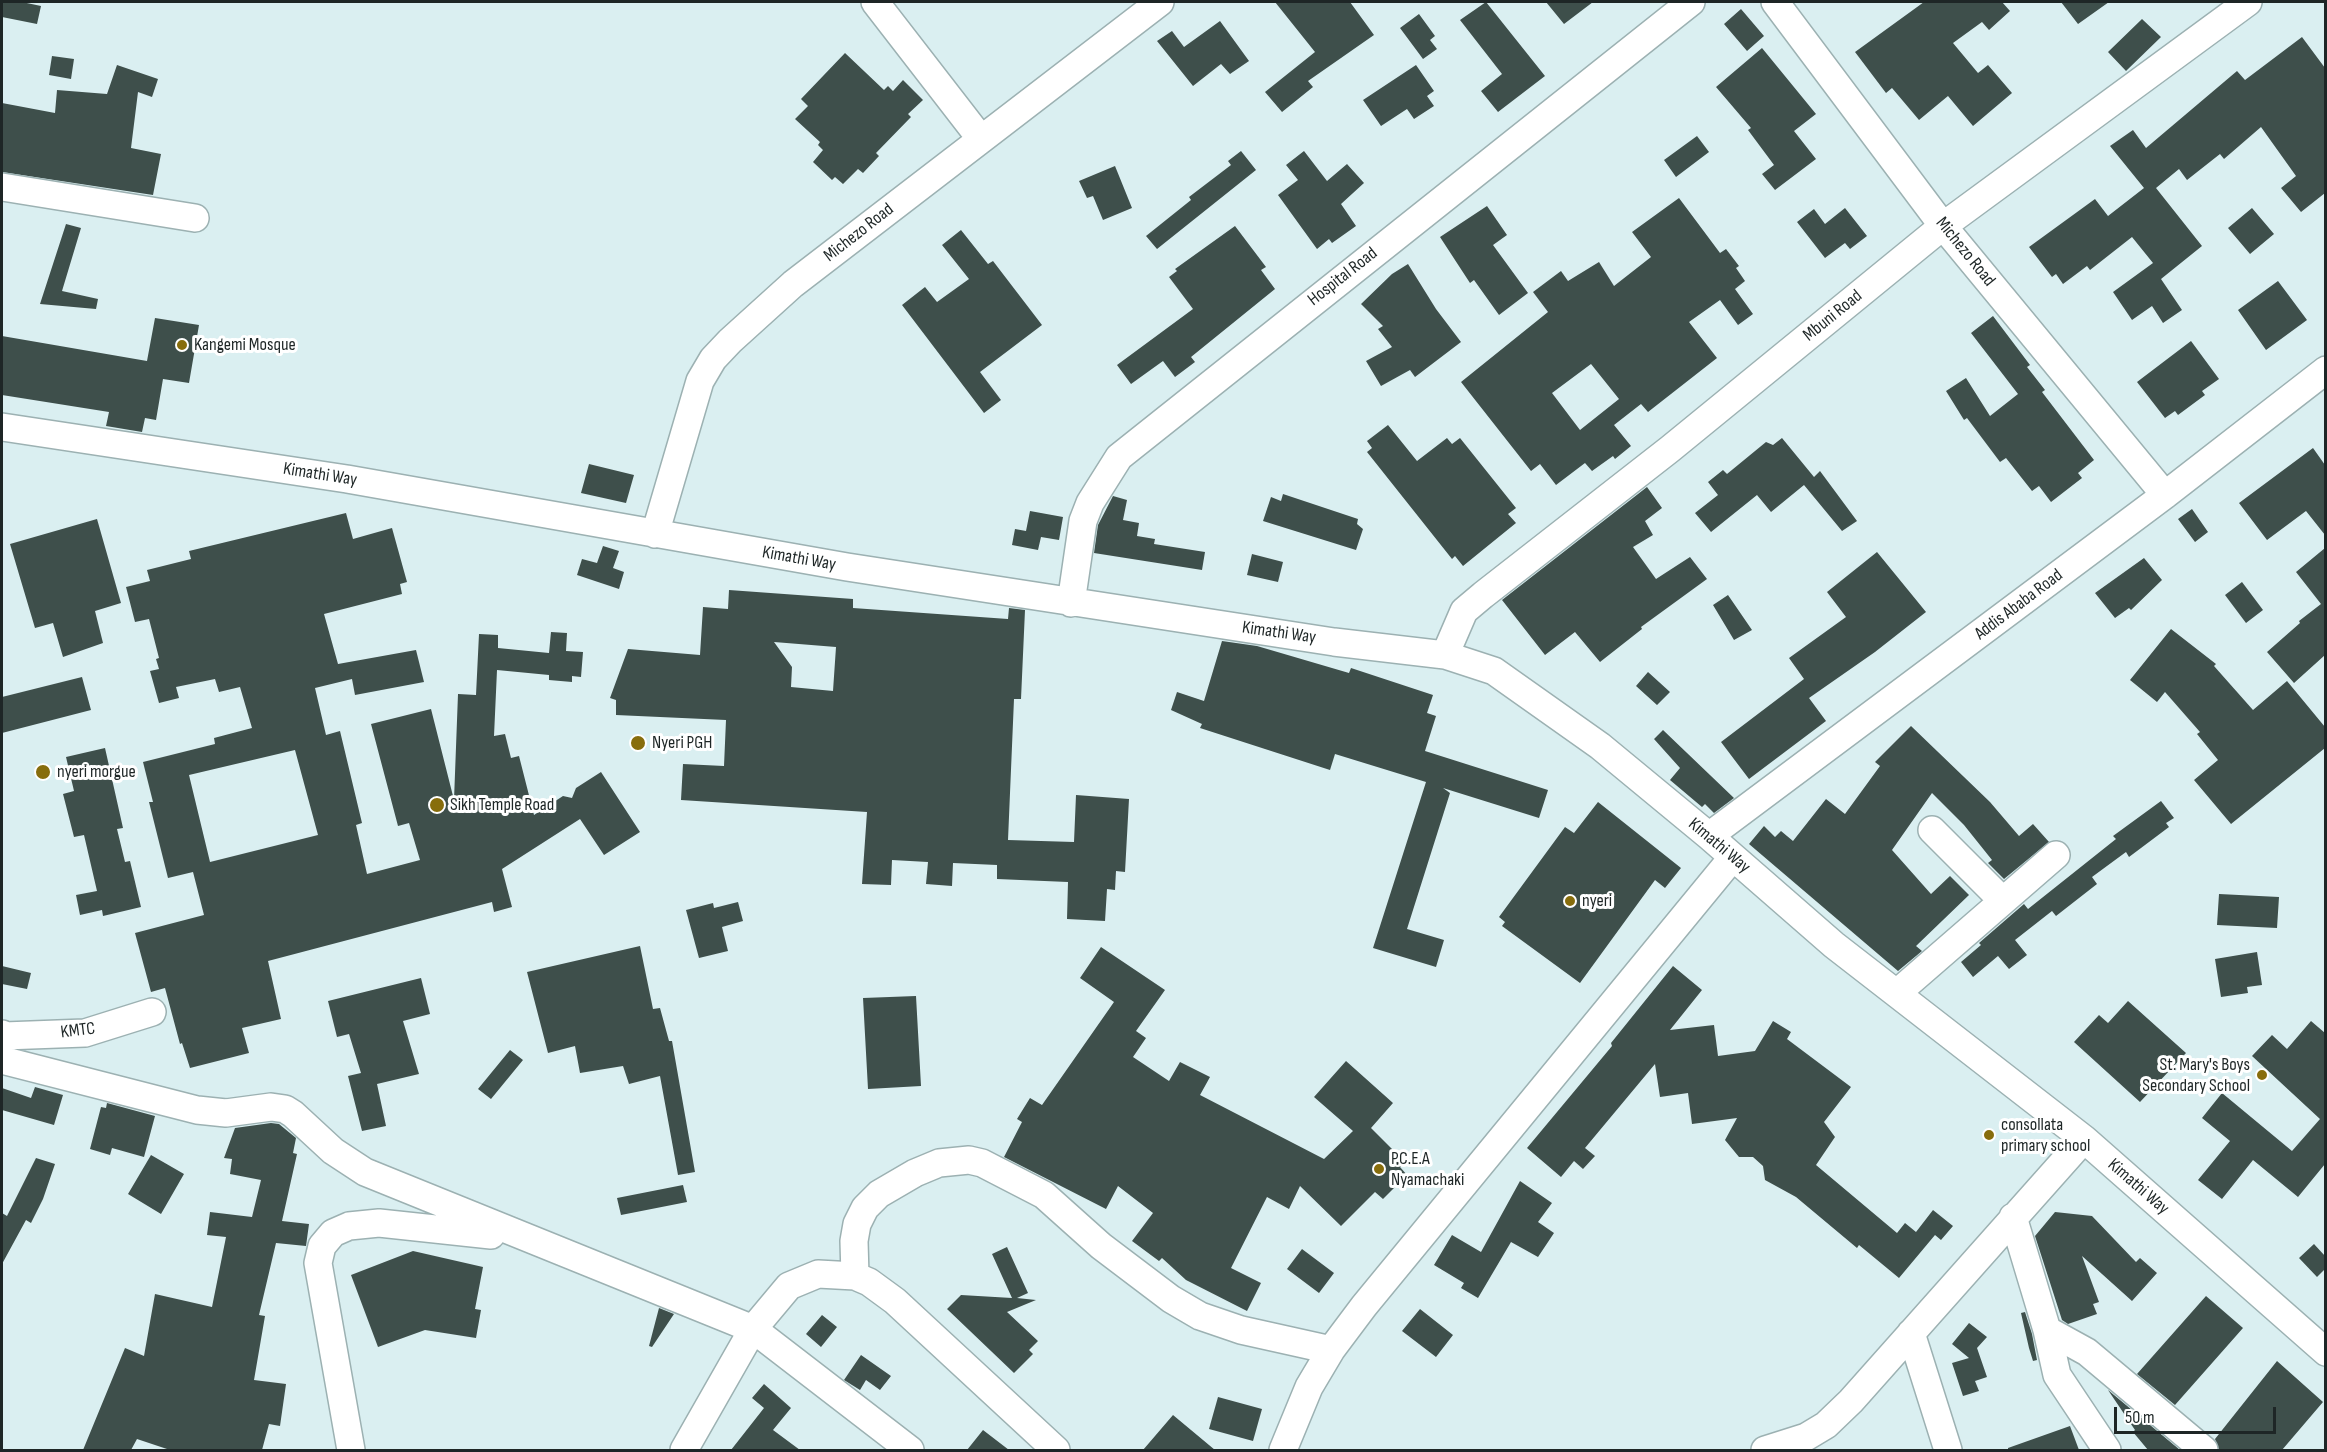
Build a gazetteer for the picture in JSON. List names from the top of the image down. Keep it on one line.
{"streets":{"street":["Michezo Road","Hospital Road","Mbuni Road","Kimathi Way","Addis Ababa Road","KMTC"]},"crossings":[["Michezo Road","Mbuni Road"],["Michezo Road","Kimathi Way"],["Michezo Road","Addis Ababa Road"],["Hospital Road","Kimathi Way"],["Mbuni Road","Kimathi Way"],["Kimathi Way","Addis Ababa Road"]],"places":["Kangemi Mosque","Nyeri PGH","nyeri morgue","Sikh Temple Road","nyeri","St. Mary's Boys Secondary School","consollata primary school","P.C.E.A Nyamachaki"],"scale_bar":"50 m"}
